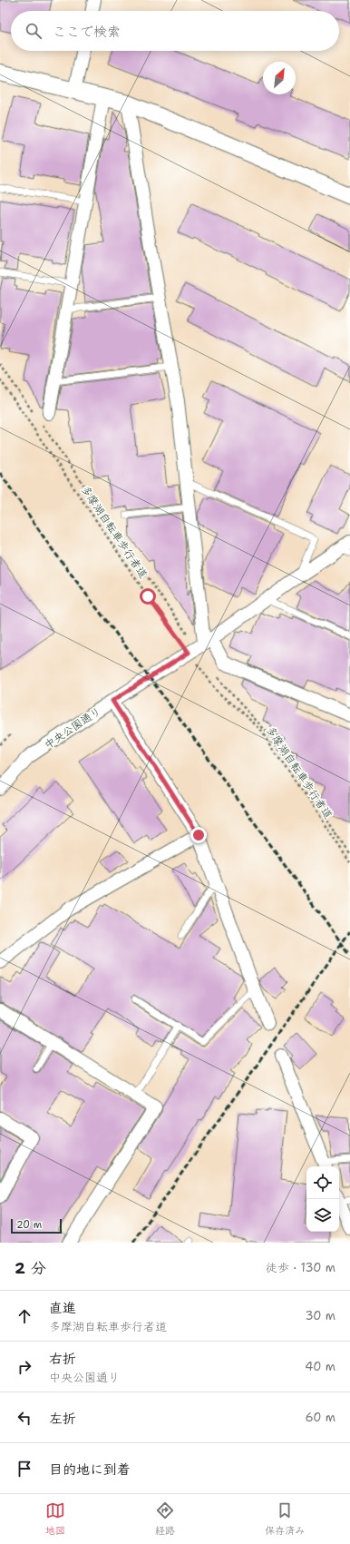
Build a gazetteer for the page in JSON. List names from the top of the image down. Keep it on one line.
{"streets":{"street":["中央公園通り"],"path":["多摩湖自転車歩行者道"]},"crossings":[["多摩湖自転車歩行者道","中央公園通り"]],"scale_bar":"20 m","north":"top right","page":{"search":"ここで検索","scale":"20 m","heading":["2 分","徒歩 · 130 m"],"list":[["直進","多摩湖自転車歩行者道","30 m"],["右折","中央公園通り","40 m"],["左折","60 m"],"目的地に到着"],"nav":["地図","経路","保存済み"]}}
